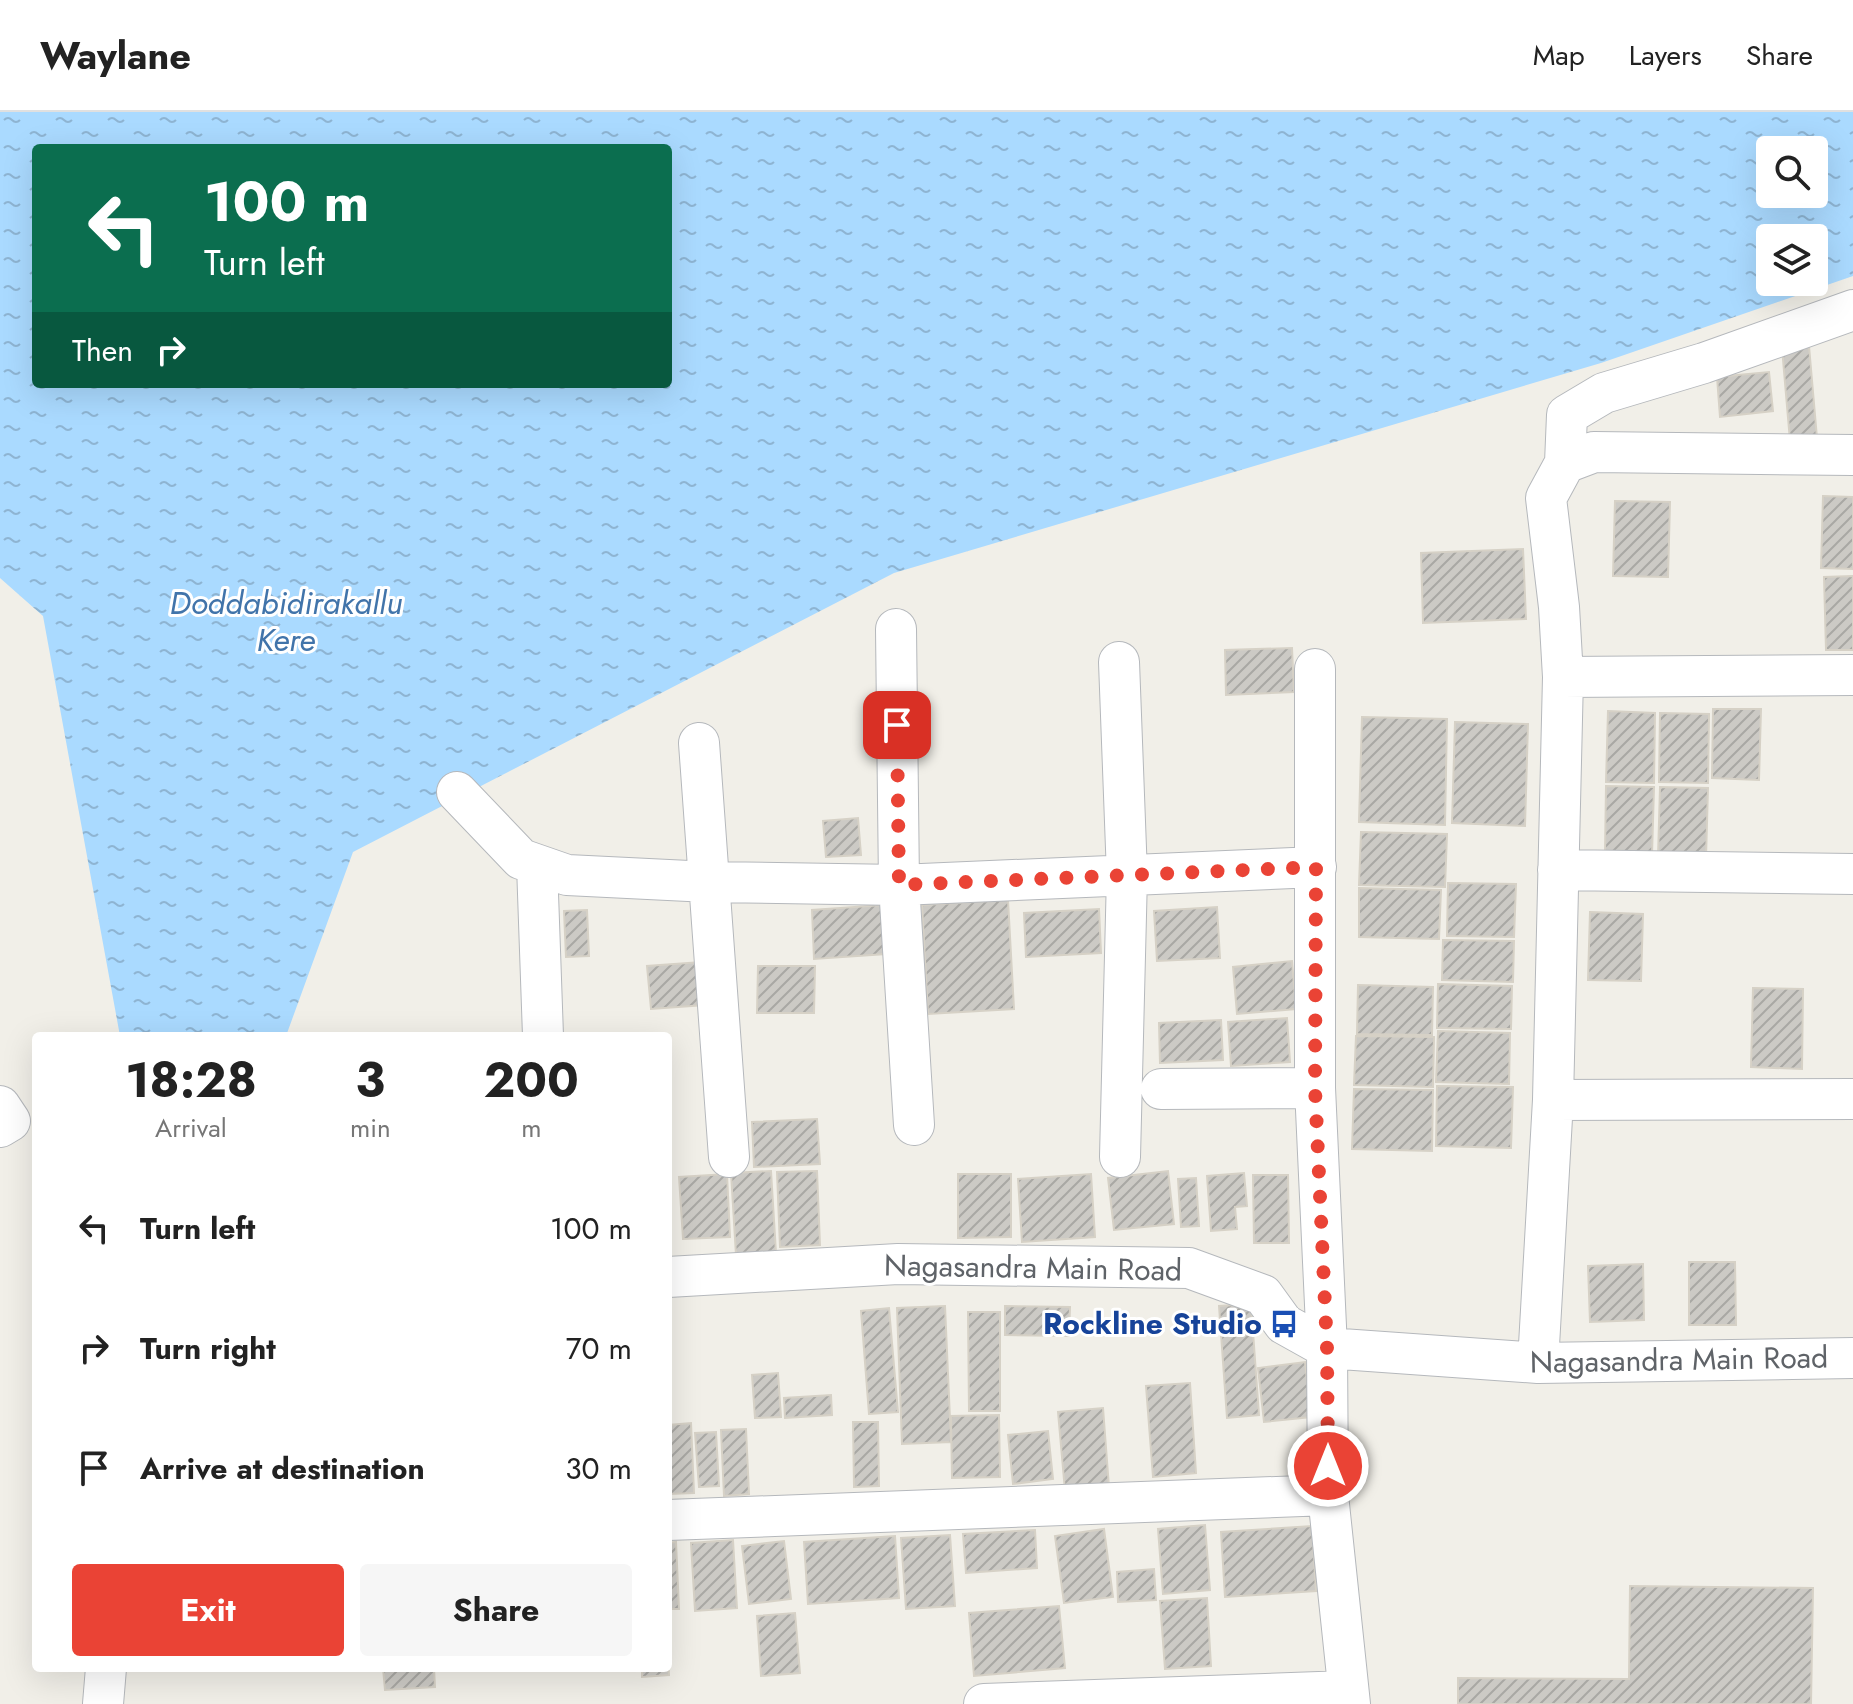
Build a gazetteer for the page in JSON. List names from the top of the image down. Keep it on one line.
{"streets":{"street":["Nagasandra Main Road"]},"water":["Doddabidirakallu Kere"],"places":{"bus stop":["Rockline Studio"]},"page":{"header":"Waylane","nav":["Map","Layers","Share"],"turn":["100 m","Turn left"],"then":"Then","eta":["18:28","Arrival","3","min","200","m"],"list":[{"name":"Turn left","value":"100 m"},{"name":"Turn right","value":"70 m"},{"name":"Arrive at destination","value":"30 m"}],"buttons":["Exit","Share"]}}
